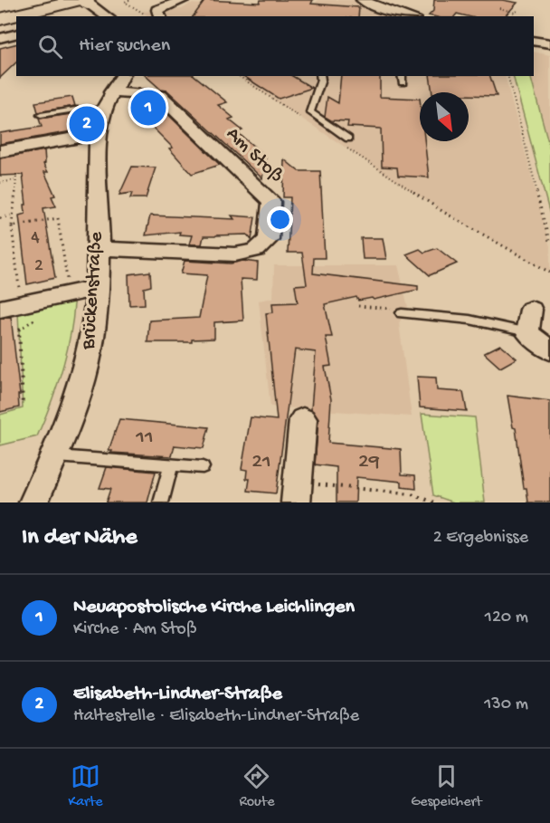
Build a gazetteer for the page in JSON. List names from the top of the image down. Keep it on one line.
{"streets":{"street":["Am Stoß","Brückenstraße"]},"crossings":[["Am Stoß","Brückenstraße"]],"house_numbers":["4","2","11","21","29"],"north":"bottom right","page":{"search":"Hier suchen","pins":["1","2"],"heading":["In der Nähe","2 Ergebnisse"],"list":[{"mark":"1","name":"Neuapostolische Kirche Leichlingen","note":"Kirche · Am Stoß","value":"120 m"},{"mark":"2","name":"Elisabeth-Lindner-Straße","note":"Haltestelle · Elisabeth-Lindner-Straße","value":"130 m"}],"nav":["Karte","Route","Gespeichert"]}}
